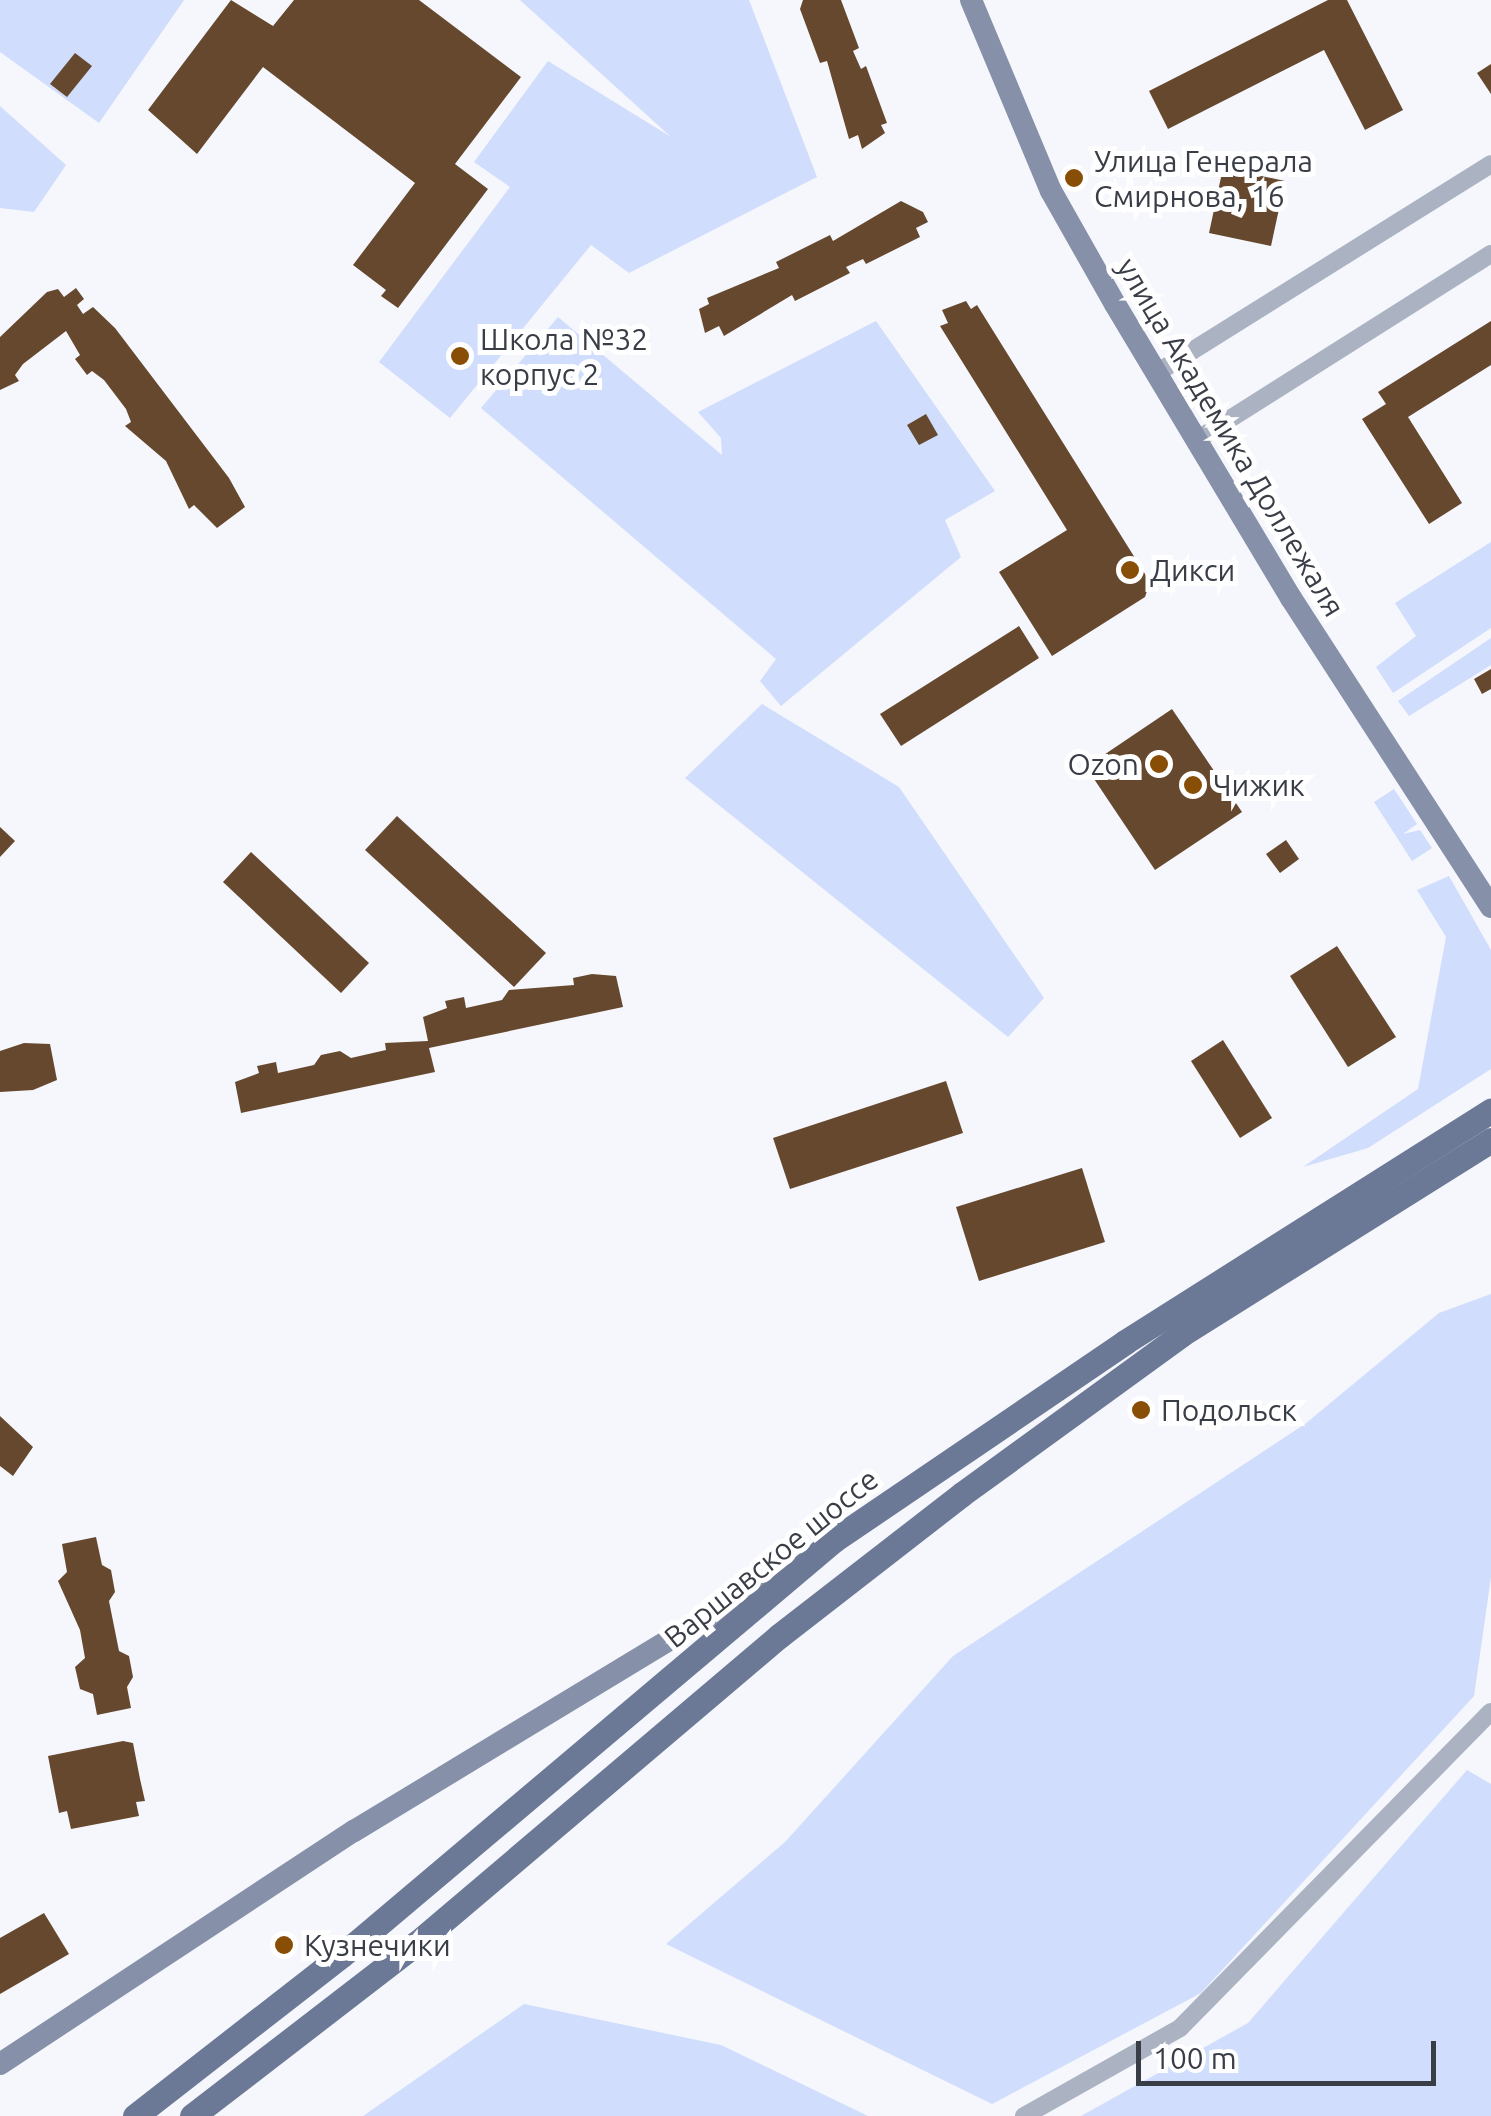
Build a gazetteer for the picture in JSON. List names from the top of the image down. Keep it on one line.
{"streets":{"main road":["улица Академика Доллежаля","Варшавское шоссе"]},"places":["Улица Генерала Смирнова, 16","Школа №32 корпус 2","Дикси","Ozon","Чижик","Подольск","Кузнечики"],"scale_bar":"100 m"}
